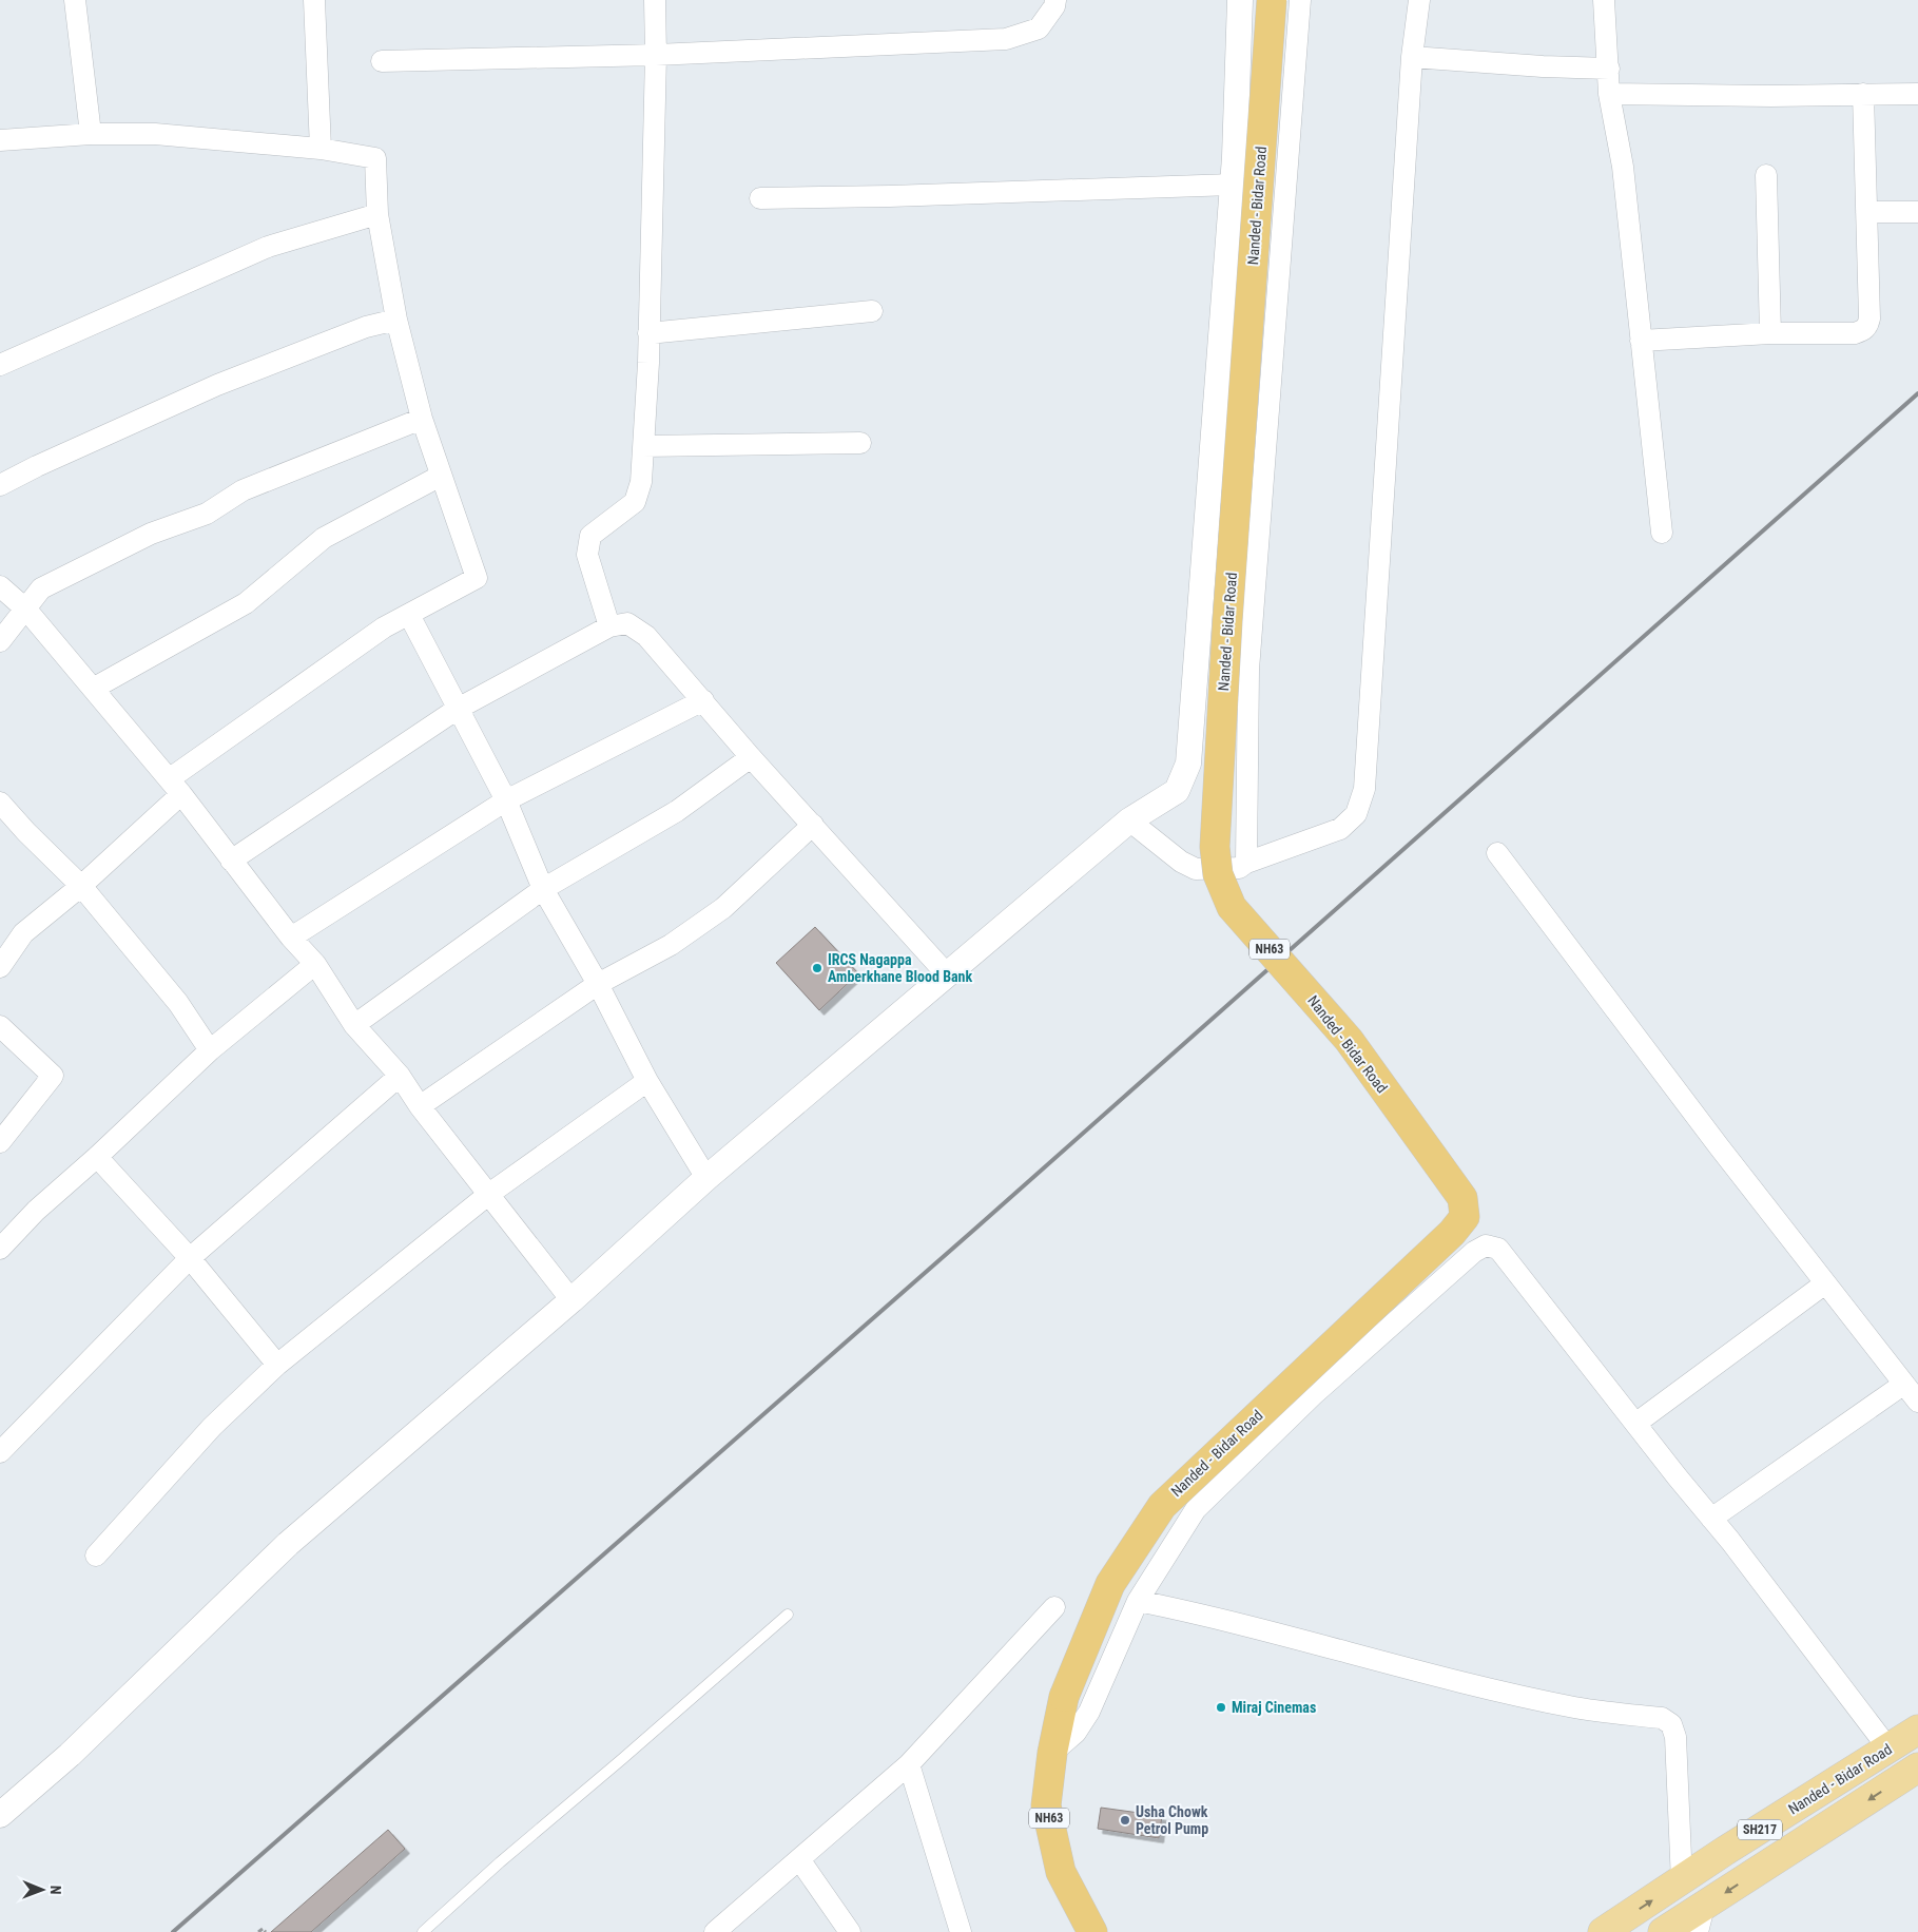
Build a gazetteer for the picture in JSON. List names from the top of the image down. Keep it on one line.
{"streets":{"highway":["Nanded - Bidar Road","NH63"],"main road":["SH217"]},"places":["IRCS Nagappa Amberkhane Blood Bank","Miraj Cinemas","Usha Chowk Petrol Pump"],"north":"right"}
